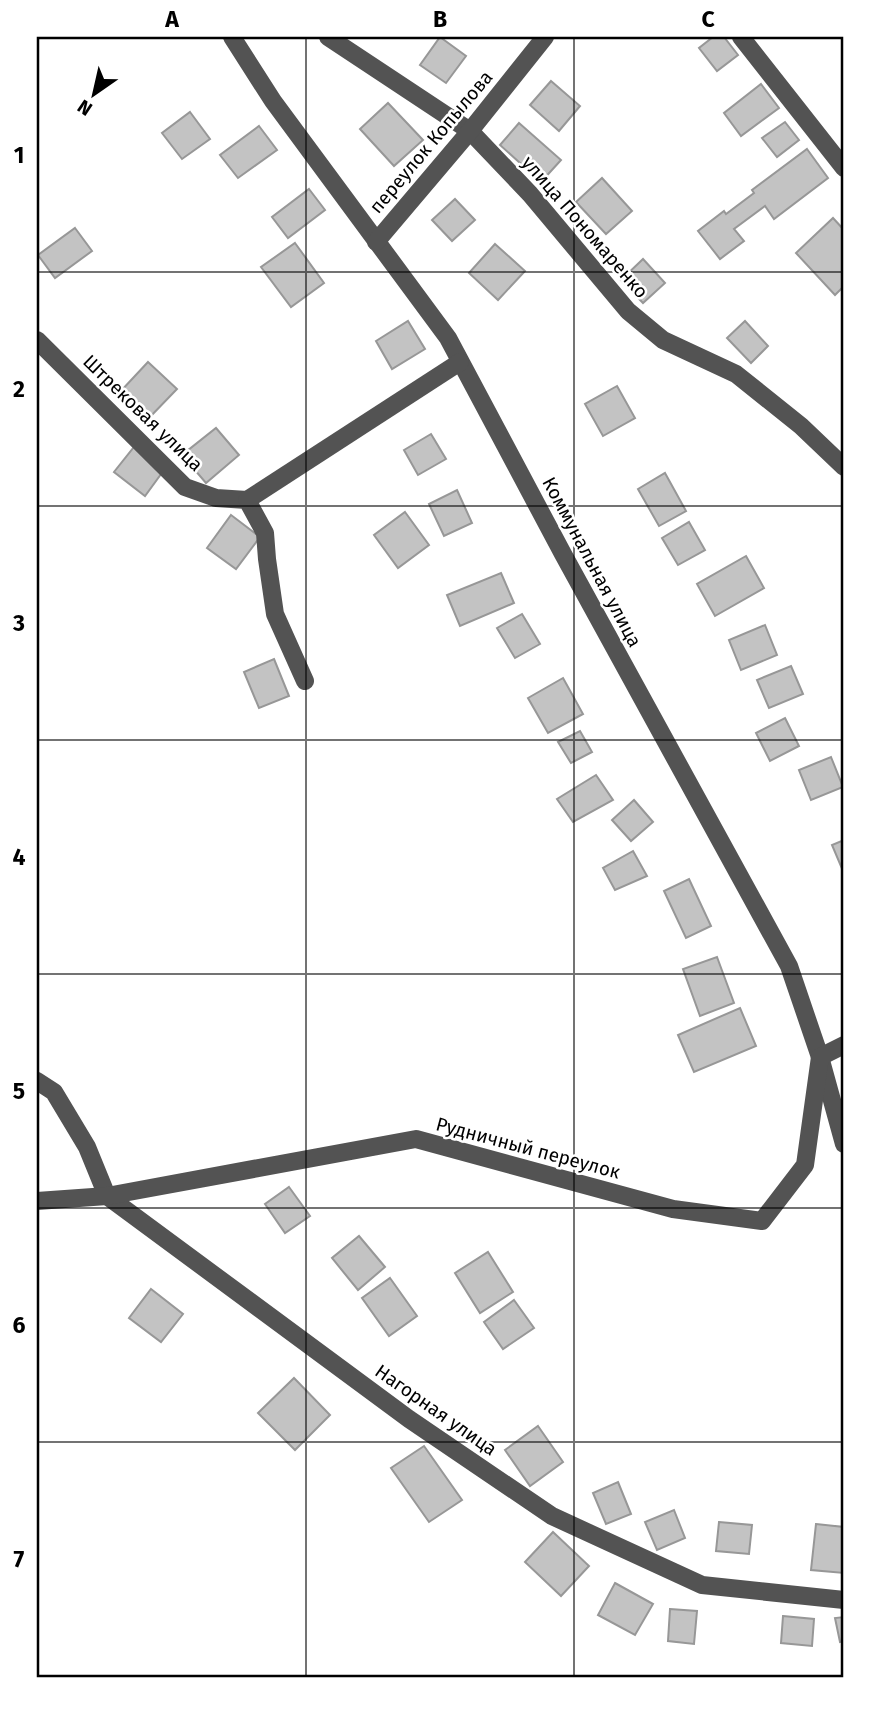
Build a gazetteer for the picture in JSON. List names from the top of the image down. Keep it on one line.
{"streets":{"street":["переулок Копылова","улица Пономаренко","Штрековая улица","Коммунальная улица","Рудничный переулок","Нагорная улица"]},"crossings":[["переулок Копылова","улица Пономаренко"],["переулок Копылова","Коммунальная улица"],["Коммунальная улица","Рудничный переулок"],["Рудничный переулок","Нагорная улица"]],"north":"bottom left","grid":{"columns":["A","B","C"],"rows":["1","2","3","4","5","6","7"]}}
